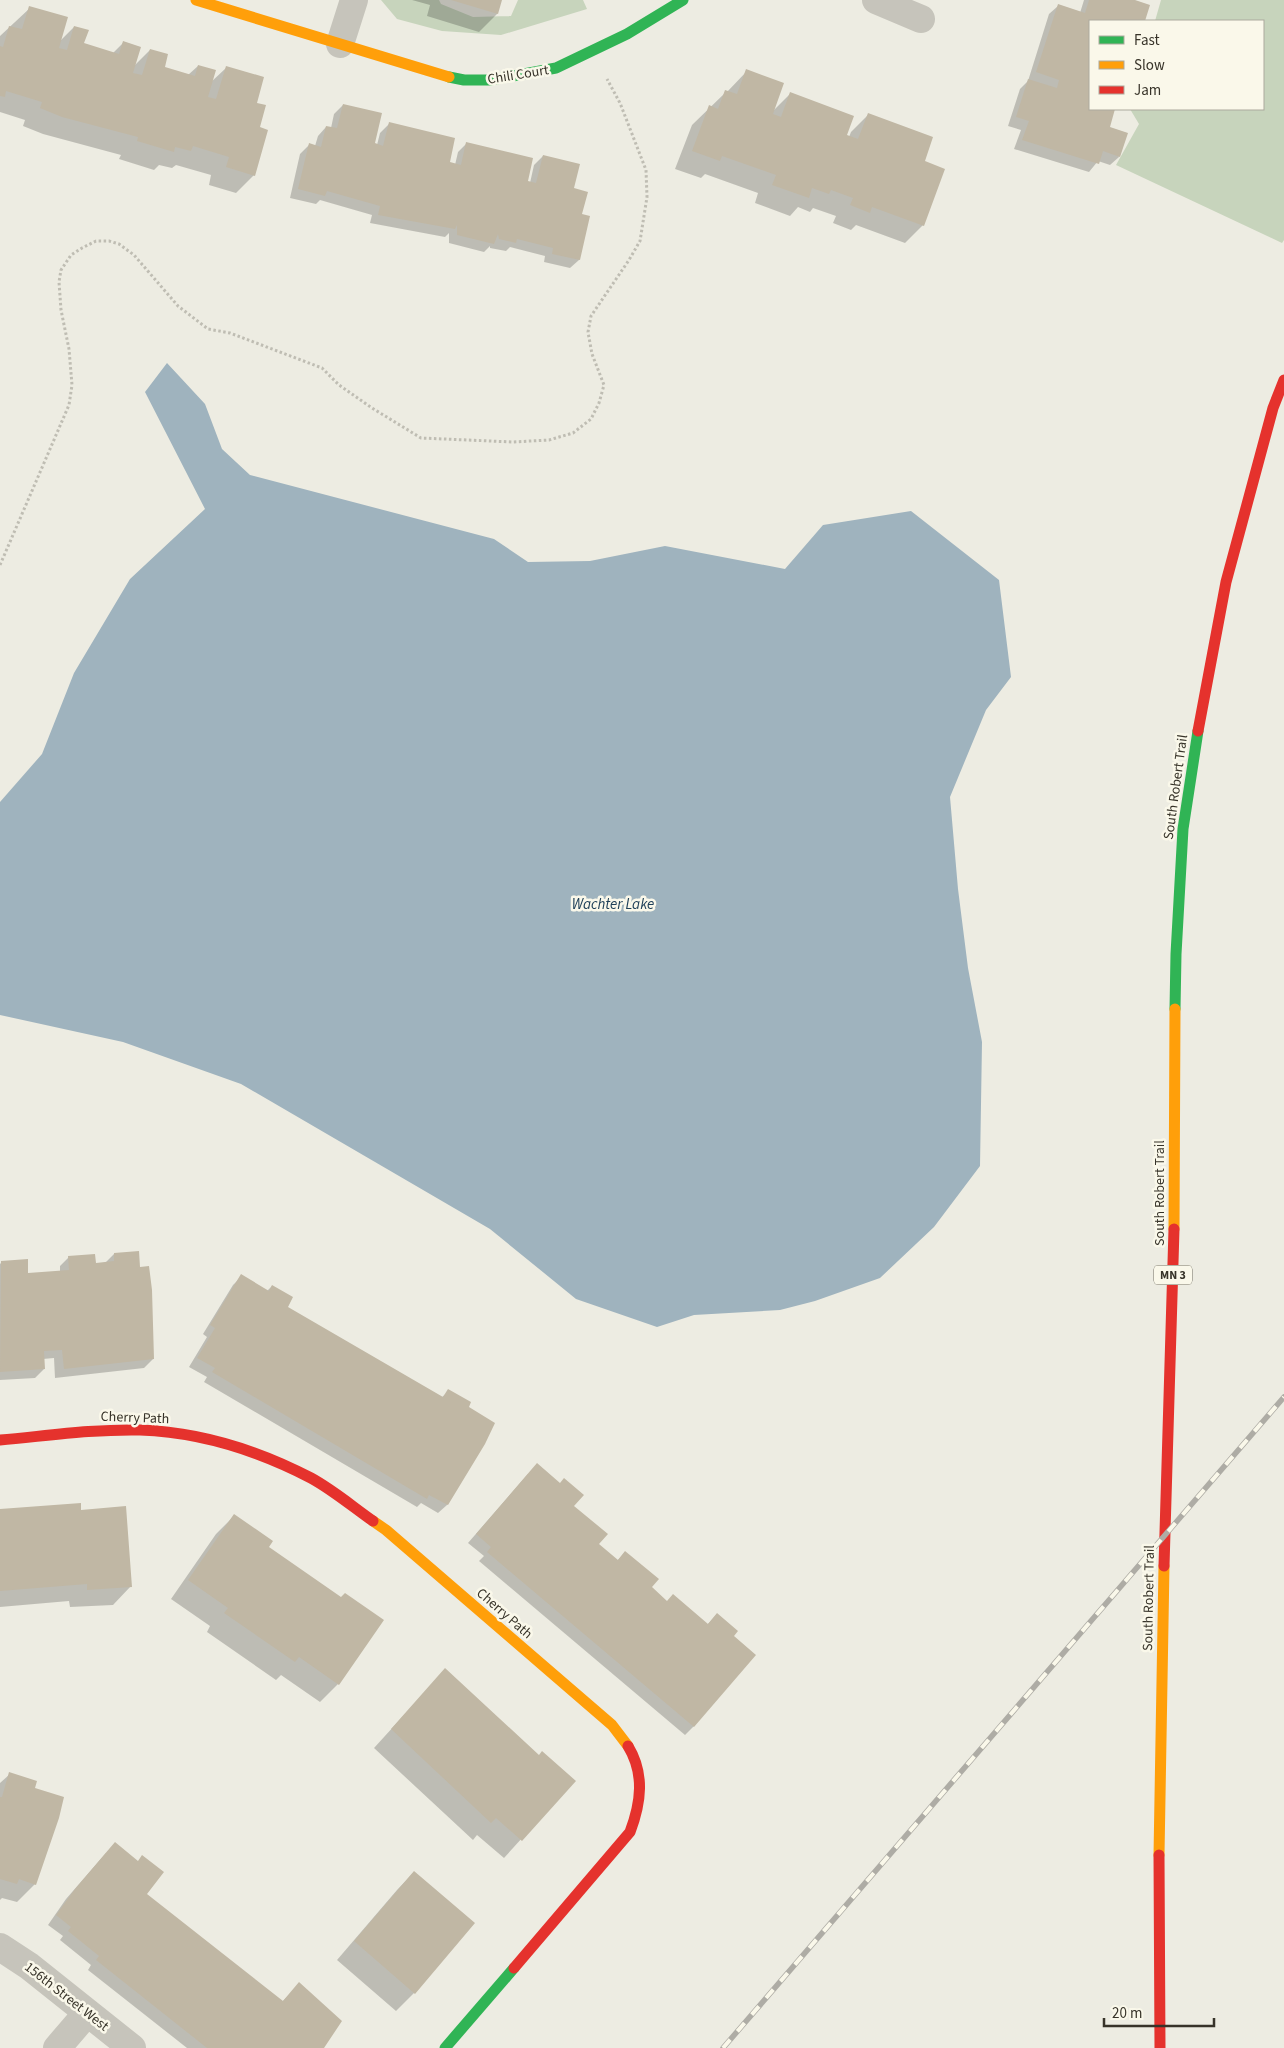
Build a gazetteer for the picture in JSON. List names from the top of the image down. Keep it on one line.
{"streets":{"main road":["Chili Court","South Robert Trail","MN 3","Cherry Path"],"street":["156th Street West"]},"water":["Wachter Lake"],"legend":["Fast","Slow","Jam"],"scale_bar":"20 m"}
